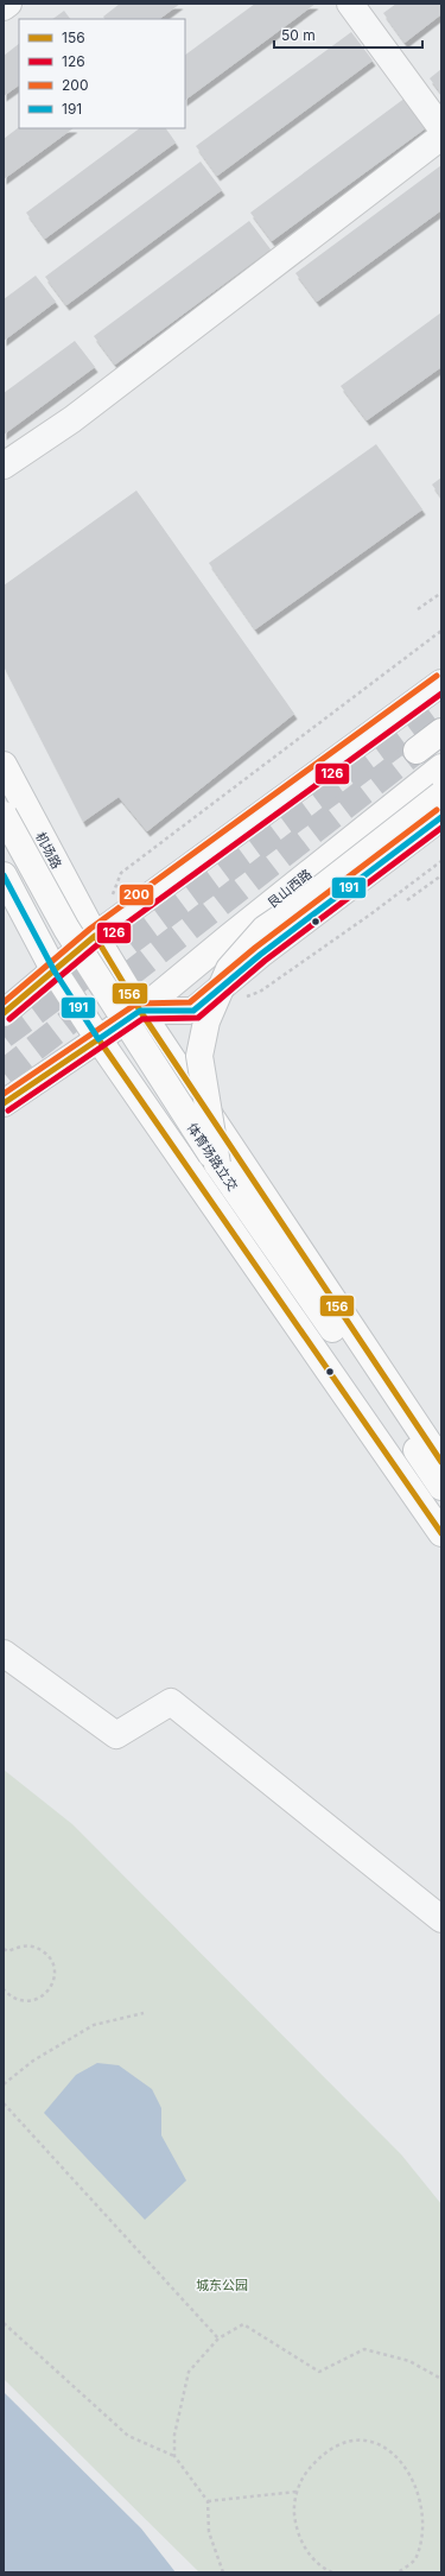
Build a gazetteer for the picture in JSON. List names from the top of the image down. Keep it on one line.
{"streets":{"main road":["机场路","艮山西路","体育场路立交"]},"crossings":[["机场路","艮山西路"]],"parks":["城东公园"],"lines":["transit line 200","transit line 126","transit line 191","transit line 156"],"legend":["156","126","200","191"],"scale_bar":"50 m"}
